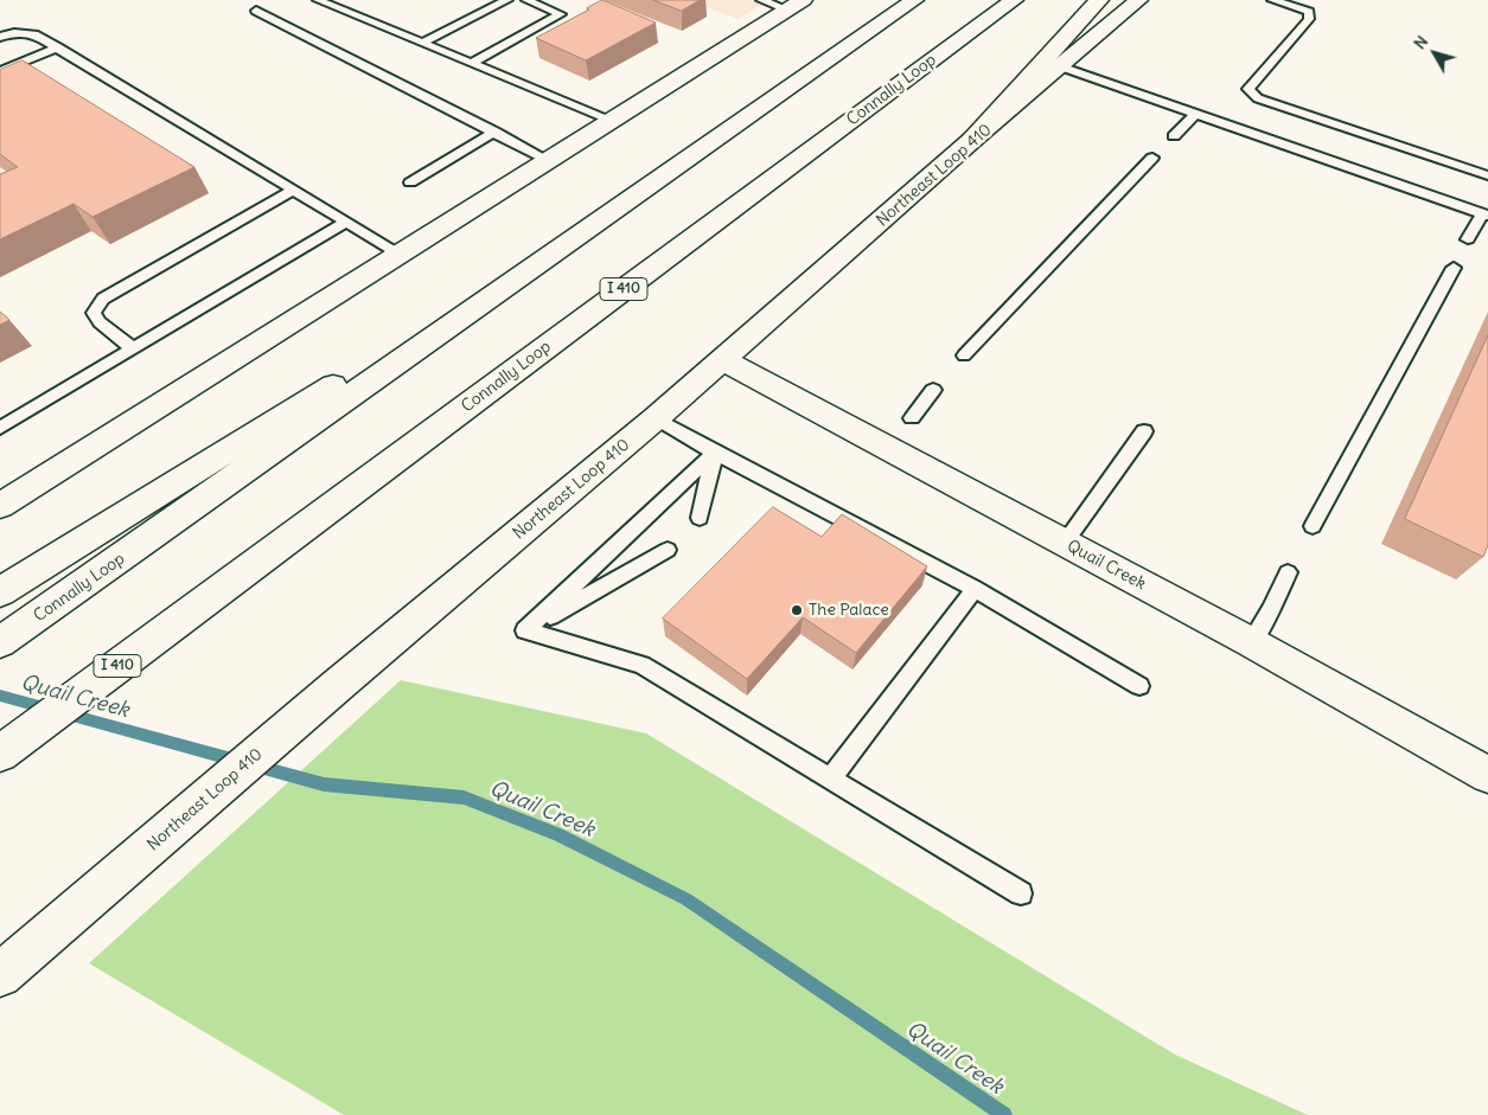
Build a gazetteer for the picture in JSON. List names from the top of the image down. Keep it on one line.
{"streets":{"main road":["Connally Loop","Northeast Loop 410","I 410","Quail Creek"]},"crossings":[["Northeast Loop 410","Quail Creek"]],"water":["Quail Creek"],"places":["The Palace"],"north":"top left"}
